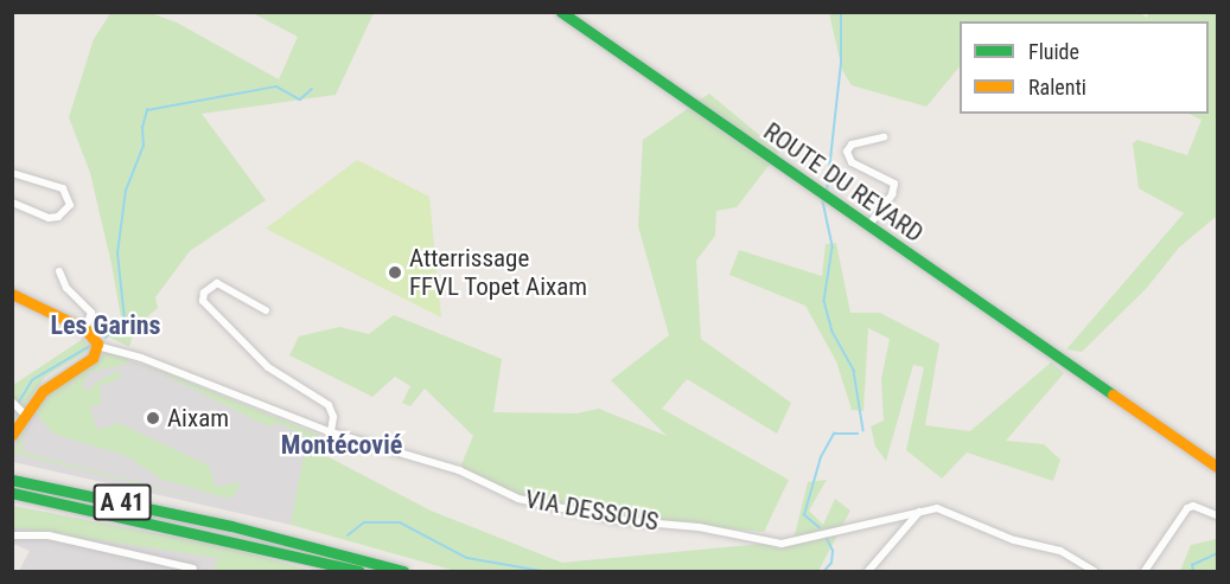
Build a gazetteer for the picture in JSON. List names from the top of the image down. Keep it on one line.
{"streets":{"main road":["ROUTE DU REVARD","A 41"],"street":["VIA DESSOUS"]},"districts":["Les Garins","Montécovié"],"places":["Atterrissage FFVL Topet Aixam","Aixam"],"legend":["Fluide","Ralenti"]}
